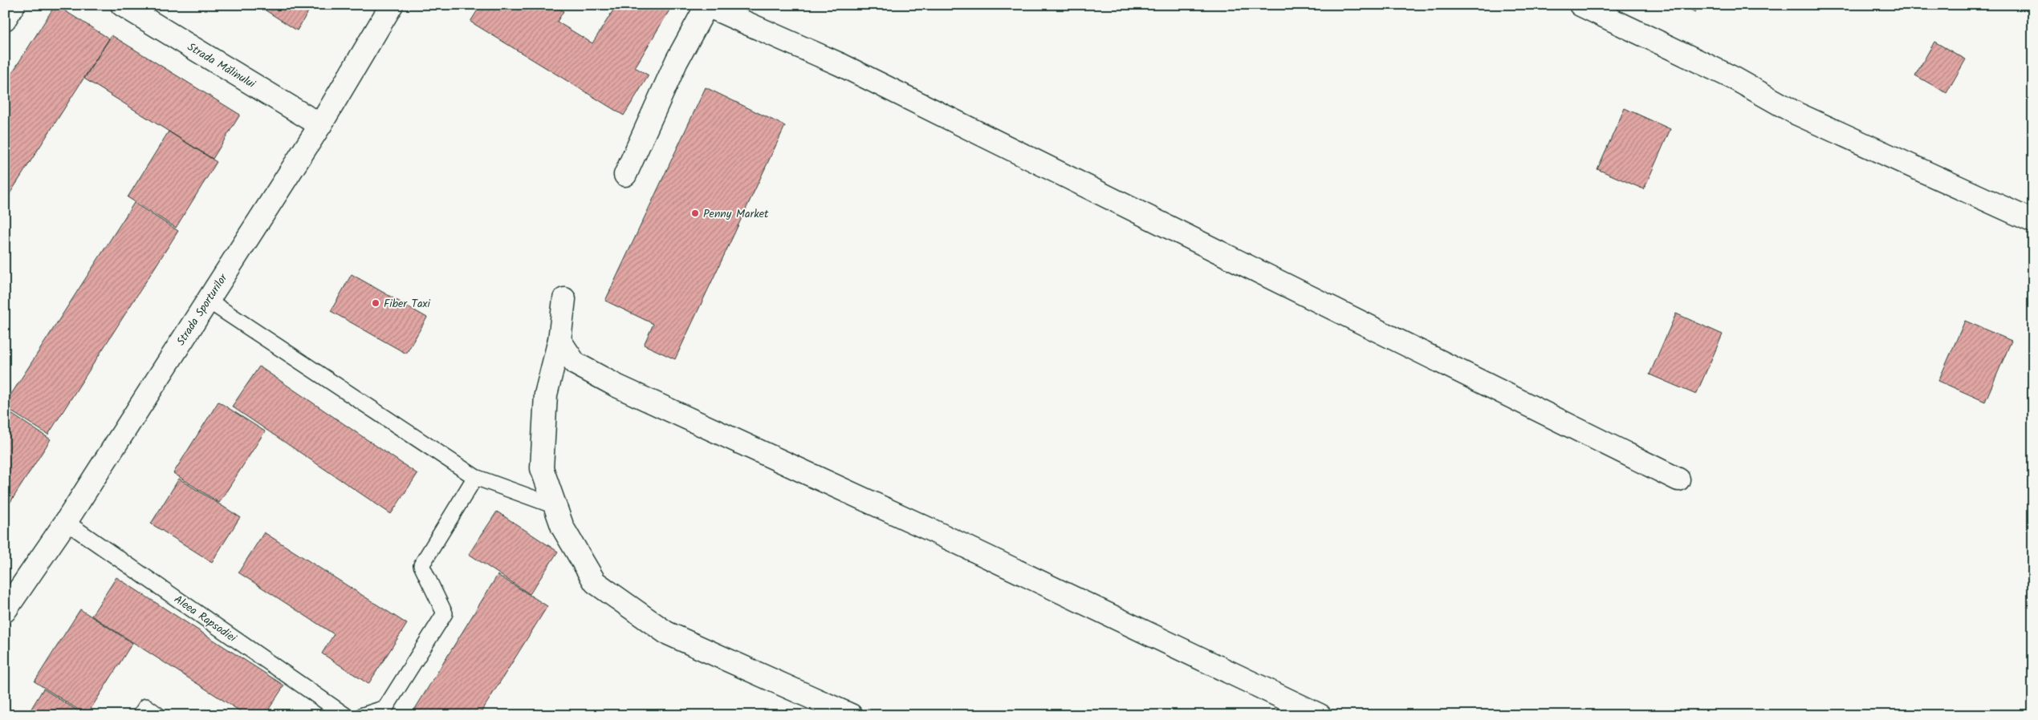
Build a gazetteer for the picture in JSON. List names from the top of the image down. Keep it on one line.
{"streets":{"street":["Strada Mălinului","Strada Sporturilor"],"lane":["Aleea Rapsodiei"]},"crossings":[["Strada Mălinului","Strada Sporturilor"],["Strada Sporturilor","Aleea Rapsodiei"]],"places":["Penny Market","Fiber Taxi"]}
